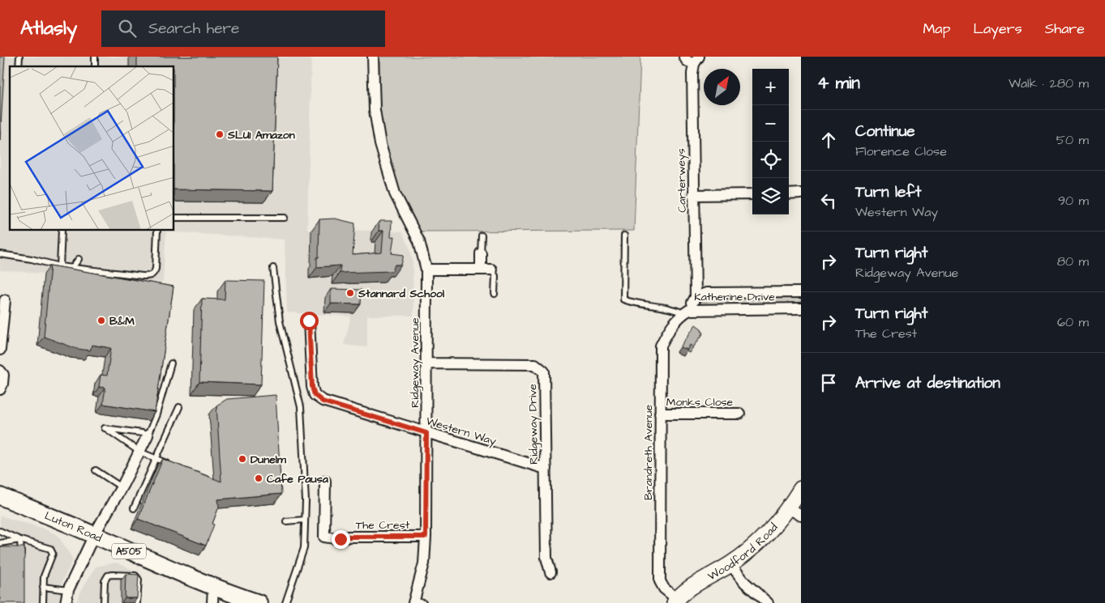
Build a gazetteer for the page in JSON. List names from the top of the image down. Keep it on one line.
{"streets":{"main road":["Luton Road","A505"],"street":["Carterweys","Katherine Drive","Ridgeway Avenue","Monks Close","Ridgeway Drive","Western Way","Brandreth Avenue","The Crest","Woodford Road"]},"crossings":[["Carterweys","Katherine Drive"],["Katherine Drive","Brandreth Avenue"],["Ridgeway Avenue","Ridgeway Drive"],["Ridgeway Avenue","Western Way"],["Ridgeway Avenue","The Crest"],["Monks Close","Brandreth Avenue"],["Ridgeway Drive","Western Way"],["Brandreth Avenue","Woodford Road"]],"places":["SLU1 Amazon","Stannard School","B&M","Dunelm","Cafe Pausa"],"north":"top right","page":{"header":"Atlasly","search":"Search here","nav":["Map","Layers","Share"],"heading":["4 min","Walk · 280 m"],"map_buttons":["+","−"],"list":[["Continue","Florence Close","50 m"],["Turn left","Western Way","90 m"],["Turn right","Ridgeway Avenue","80 m"],["Turn right","The Crest","60 m"],"Arrive at destination"]}}
